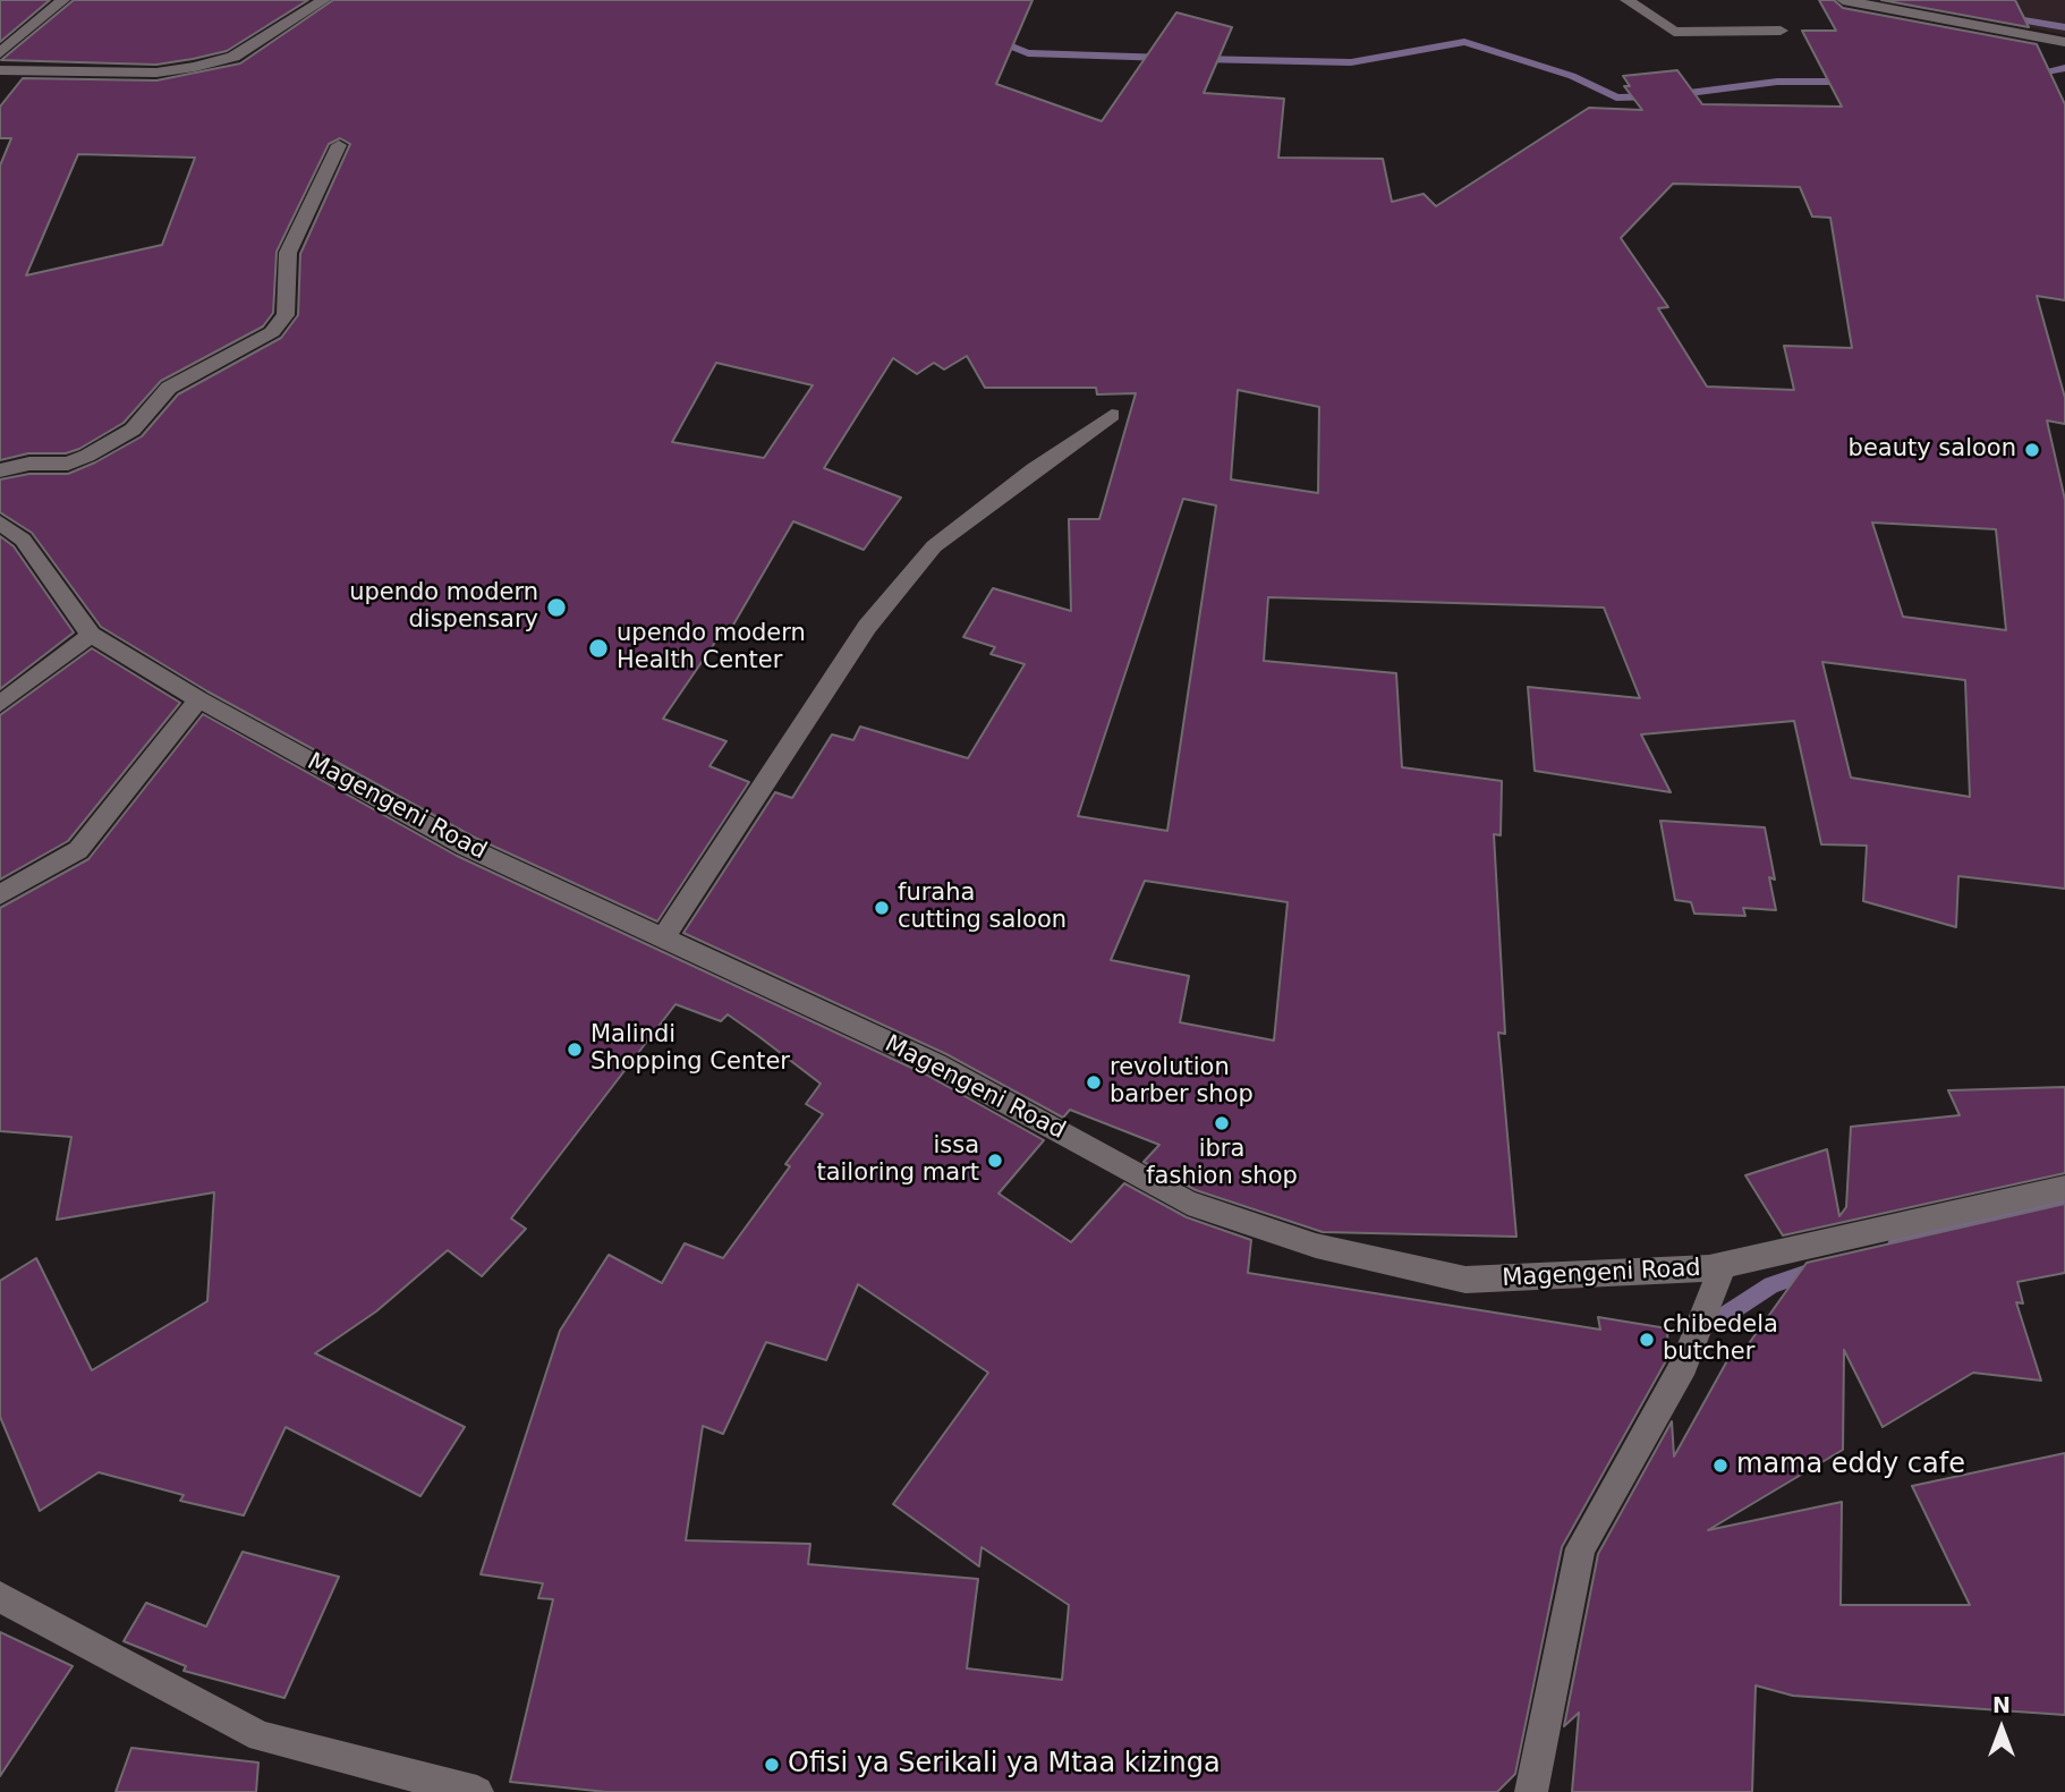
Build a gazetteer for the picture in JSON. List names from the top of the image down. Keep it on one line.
{"streets":{"street":["Magengeni Road"]},"places":["beauty saloon","upendo modern dispensary","upendo modern Health Center","furaha cutting saloon","Malindi Shopping Center","revolution barber shop","ibra fashion shop","issa tailoring mart","chibedela butcher","mama eddy cafe","Ofisi ya Serikali ya Mtaa kizinga"],"north":"top"}
